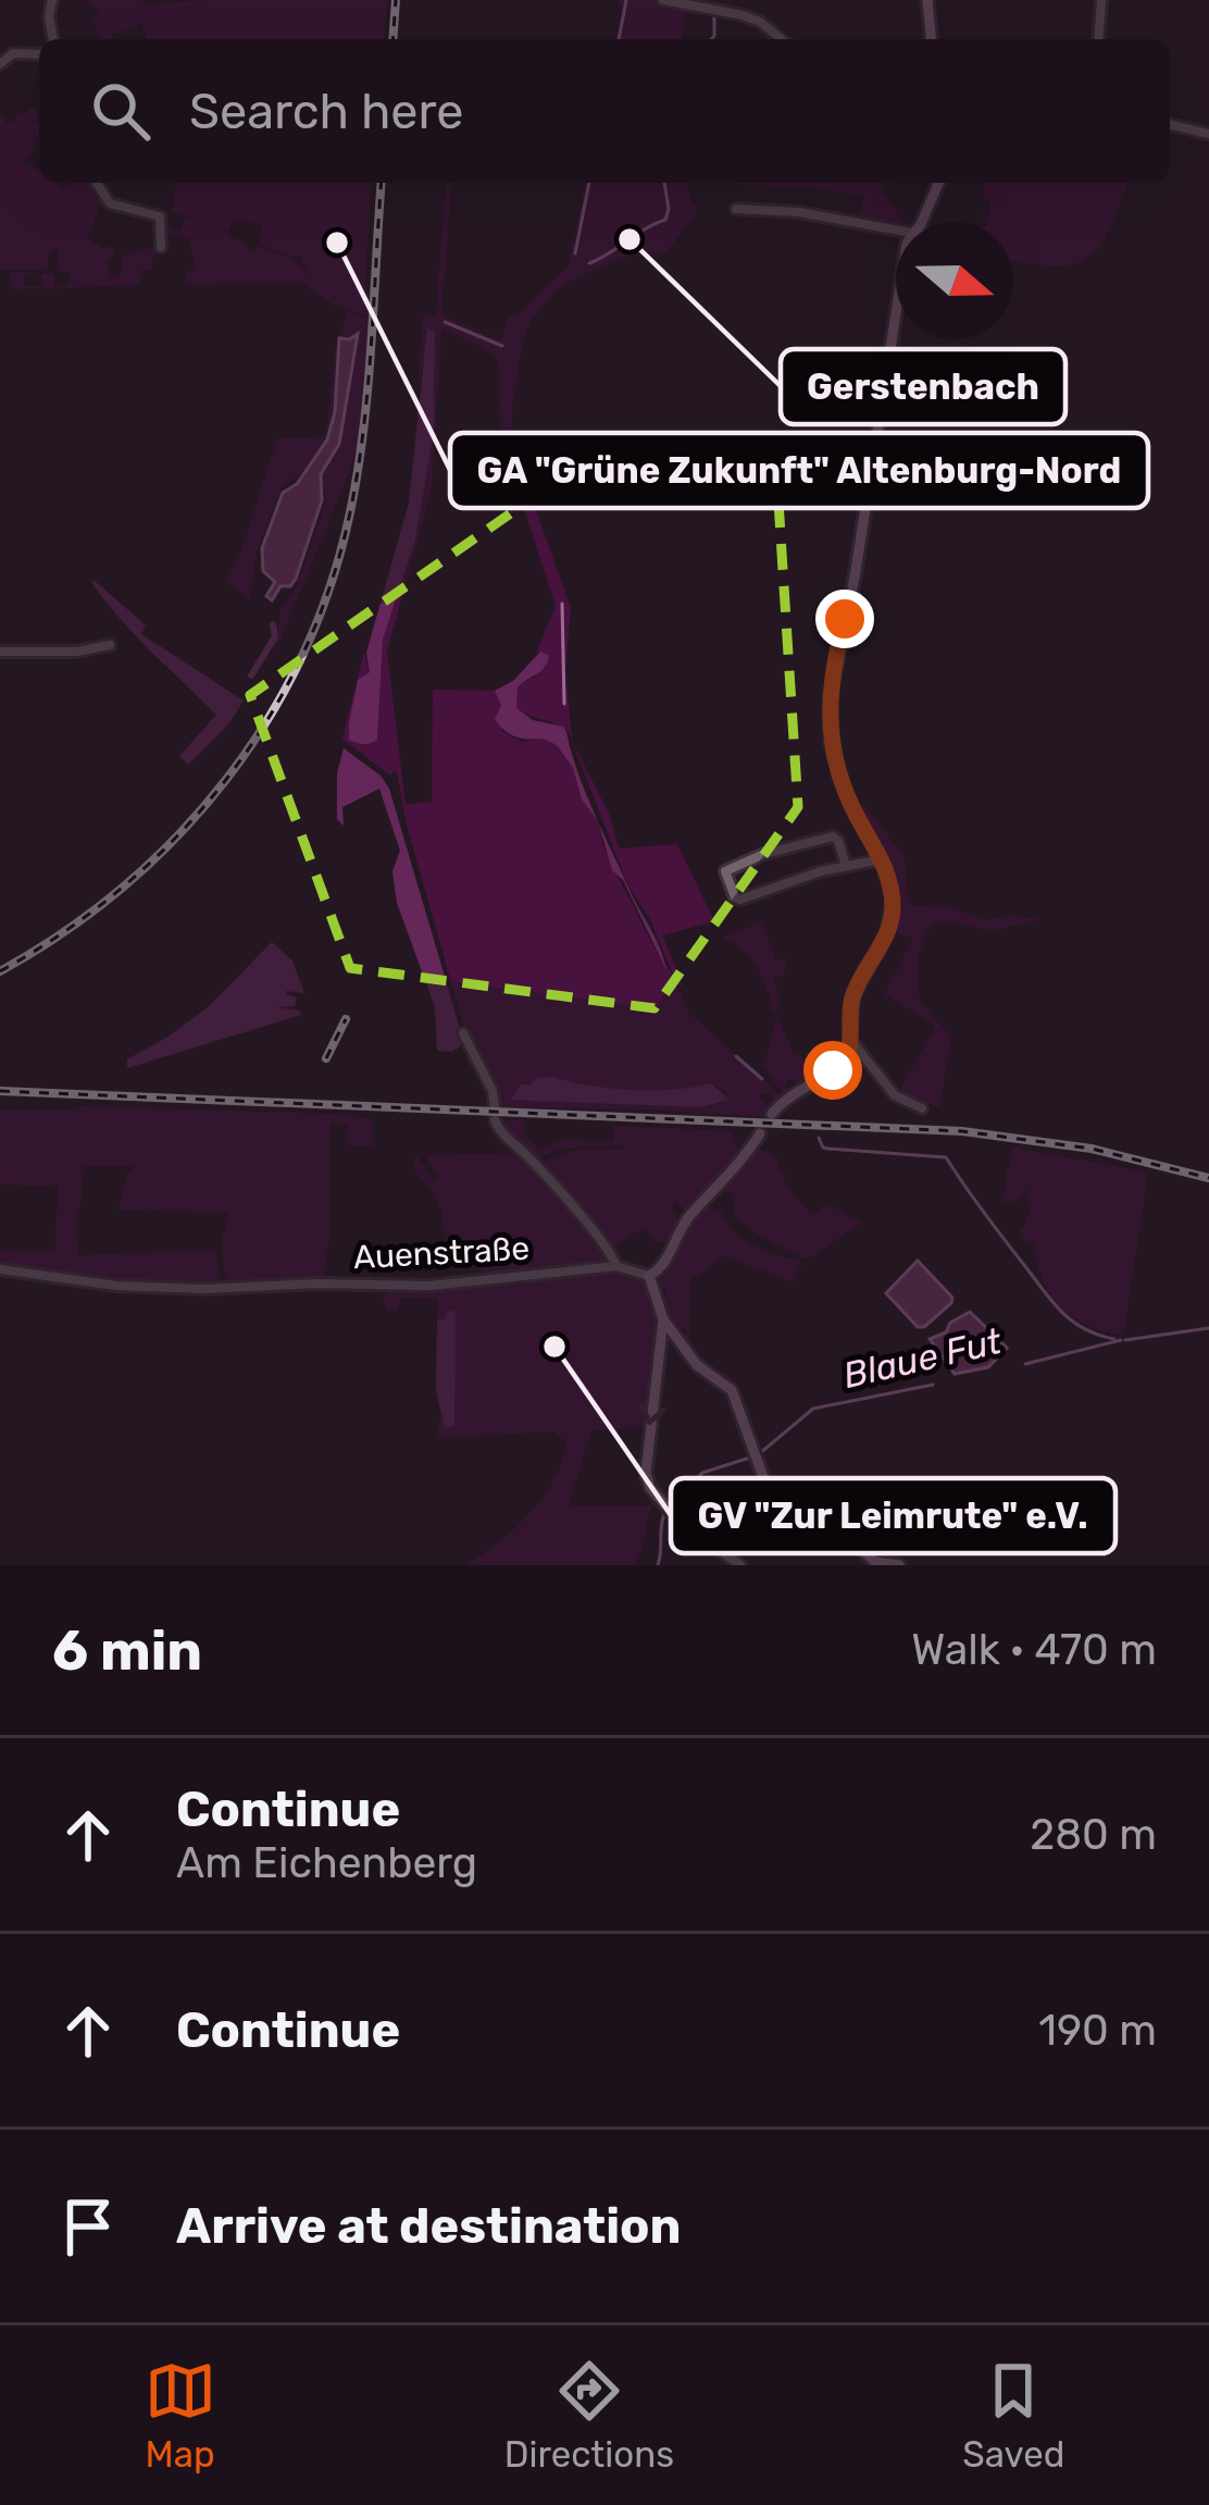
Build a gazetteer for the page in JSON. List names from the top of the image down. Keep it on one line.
{"streets":{"street":["Auenstraße"]},"water":["Blaue Fut"],"places":["Gerstenbach","GA \"Grüne Zukunft\" Altenburg-Nord","GV \"Zur Leimrute\" e.V."],"north":"right","page":{"search":"Search here","heading":["6 min","Walk · 470 m"],"list":[["Continue","Am Eichenberg","280 m"],["Continue","190 m"],"Arrive at destination"],"nav":["Map","Directions","Saved"]}}
